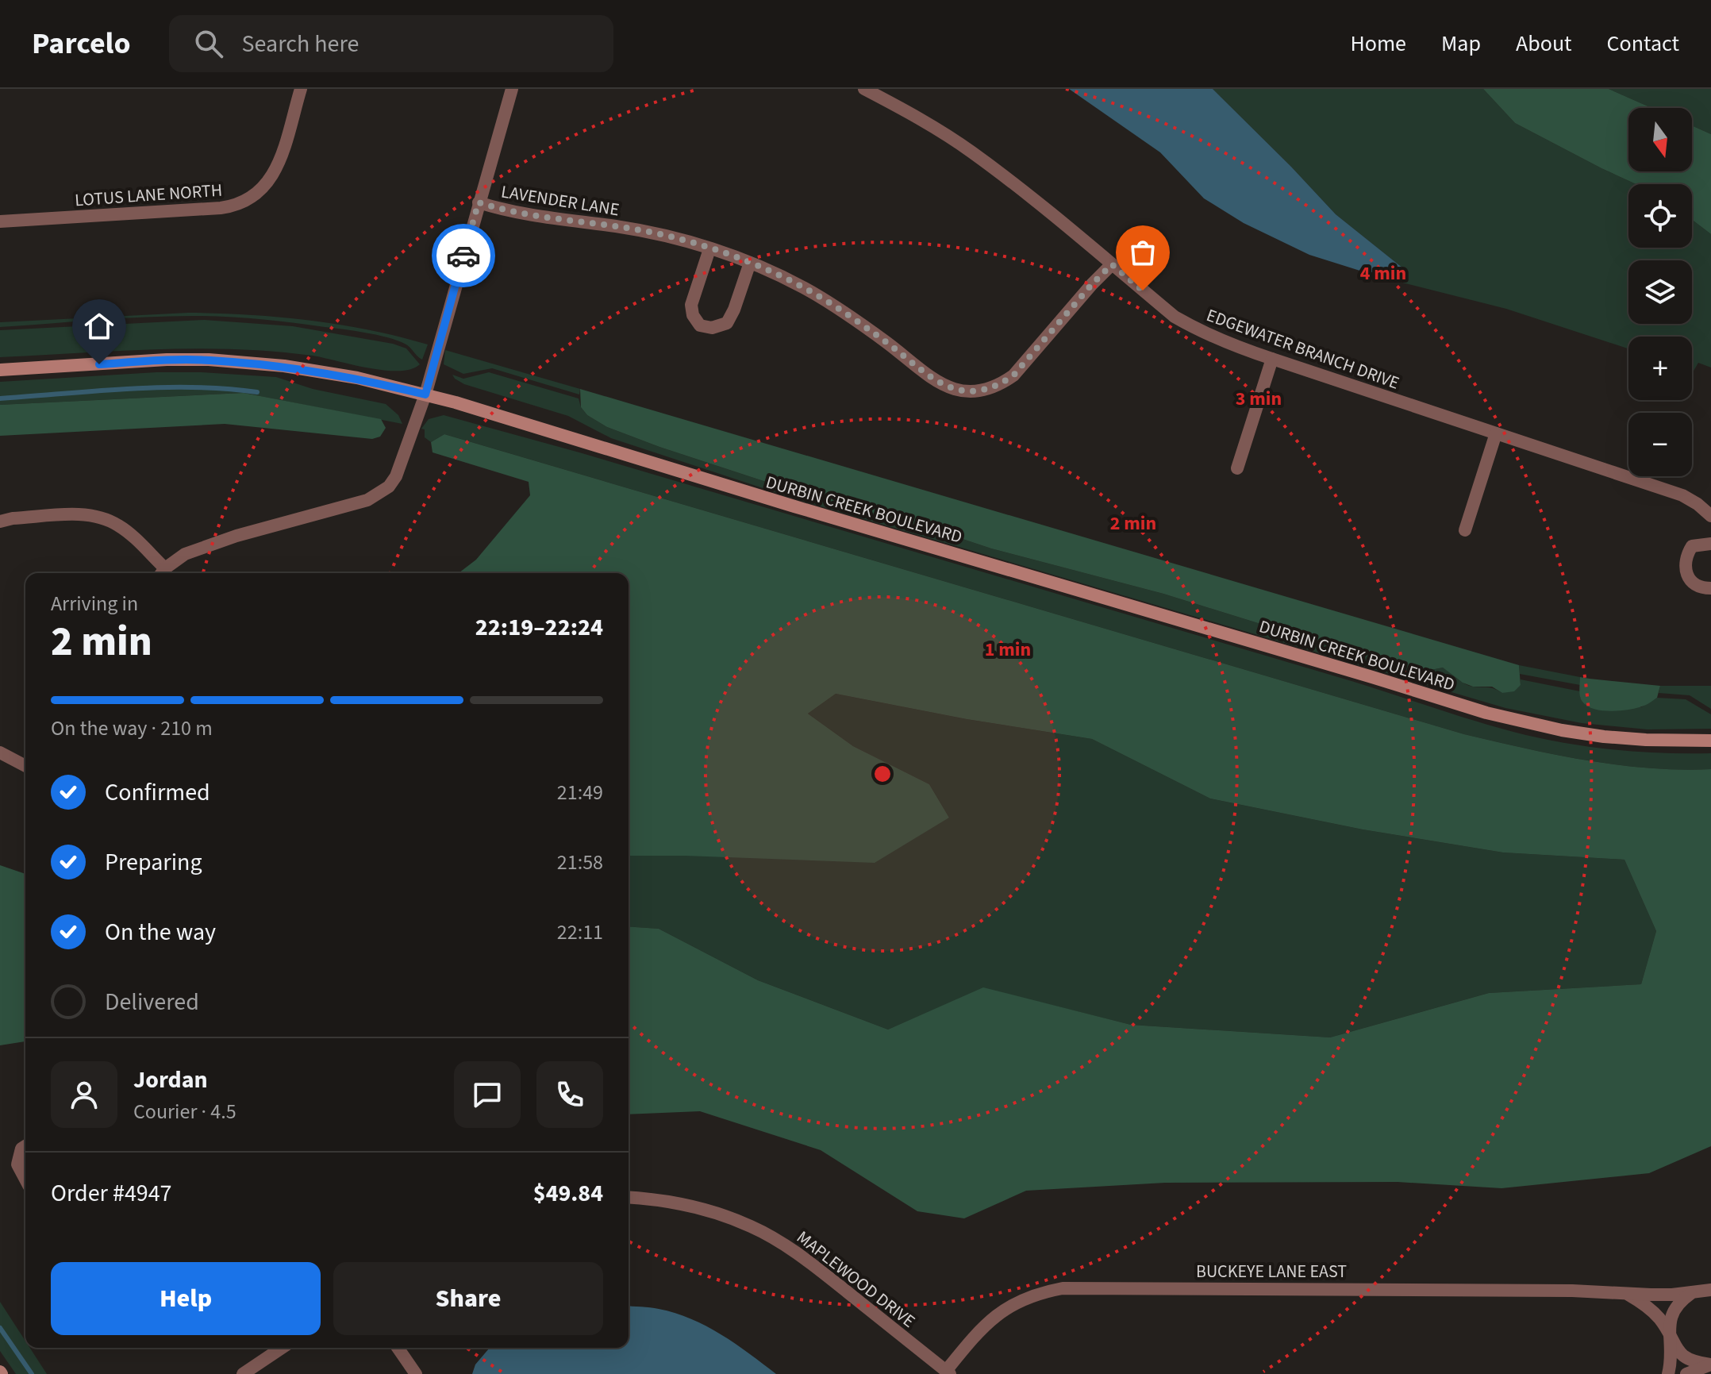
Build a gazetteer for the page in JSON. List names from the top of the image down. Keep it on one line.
{"streets":{"street":["LOTUS LANE NORTH","LAVENDER LANE","EDGEWATER BRANCH DRIVE","DURBIN CREEK BOULEVARD","BUCKEYE LANE EAST","MAPLEWOOD DRIVE"]},"crossings":[["LAVENDER LANE","EDGEWATER BRANCH DRIVE"],["BUCKEYE LANE EAST","MAPLEWOOD DRIVE"]],"north":"bottom","page":{"header":"Parcelo","search":"Search here","nav":["Home","Map","About","Contact"],"map_buttons":["+","−"],"heading":["2 min","Arriving in","22:19–22:24"],"panel":["Jordan","Courier · 4.5","Order #4947","$49.84"],"bar":"On the way · 210 m","list":[["Confirmed","21:49"],["Preparing","21:58"],["On the way","22:11"],"Delivered"],"buttons":["Help","Share"]},"rings":["4 min","3 min","2 min","1 min"]}
